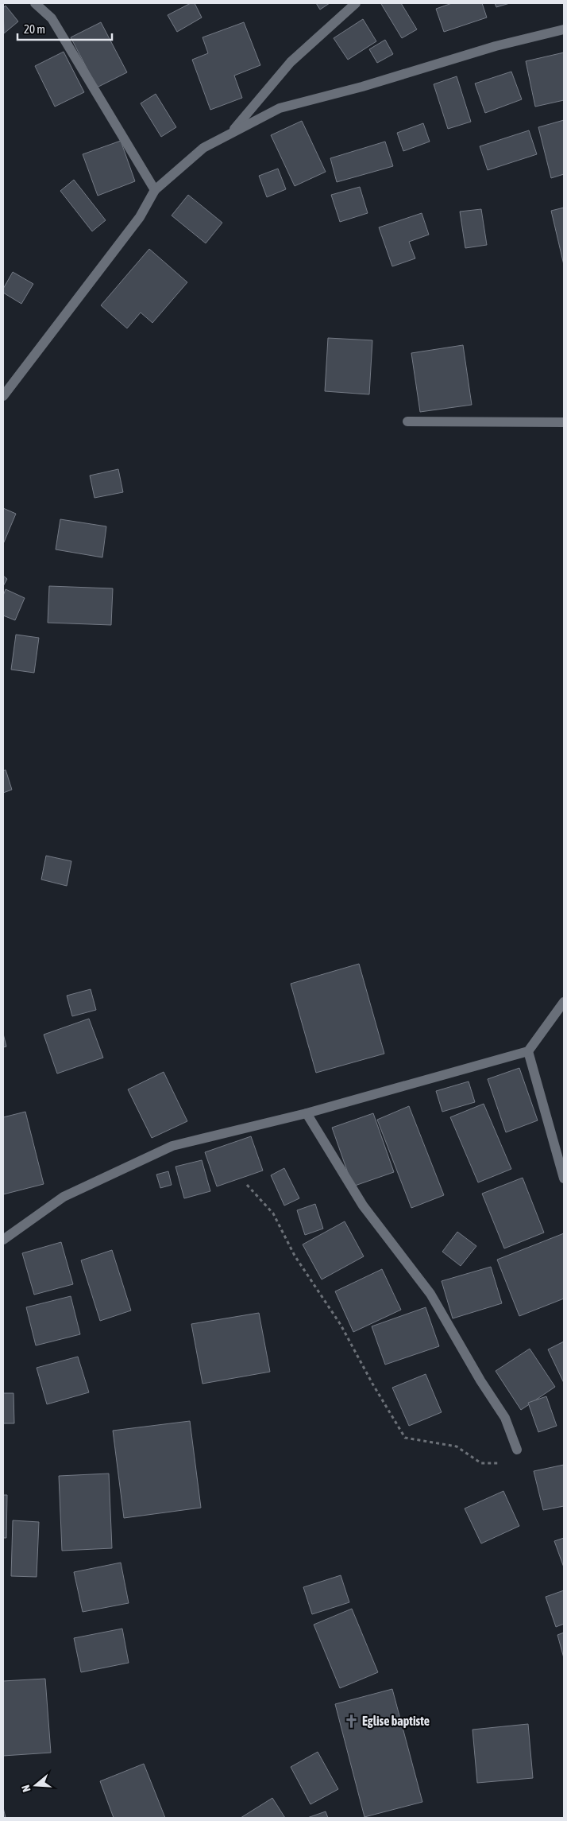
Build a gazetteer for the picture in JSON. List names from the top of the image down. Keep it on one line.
{"places":{"church":["Eglise baptiste"]},"scale_bar":"20 m","north":"left"}
